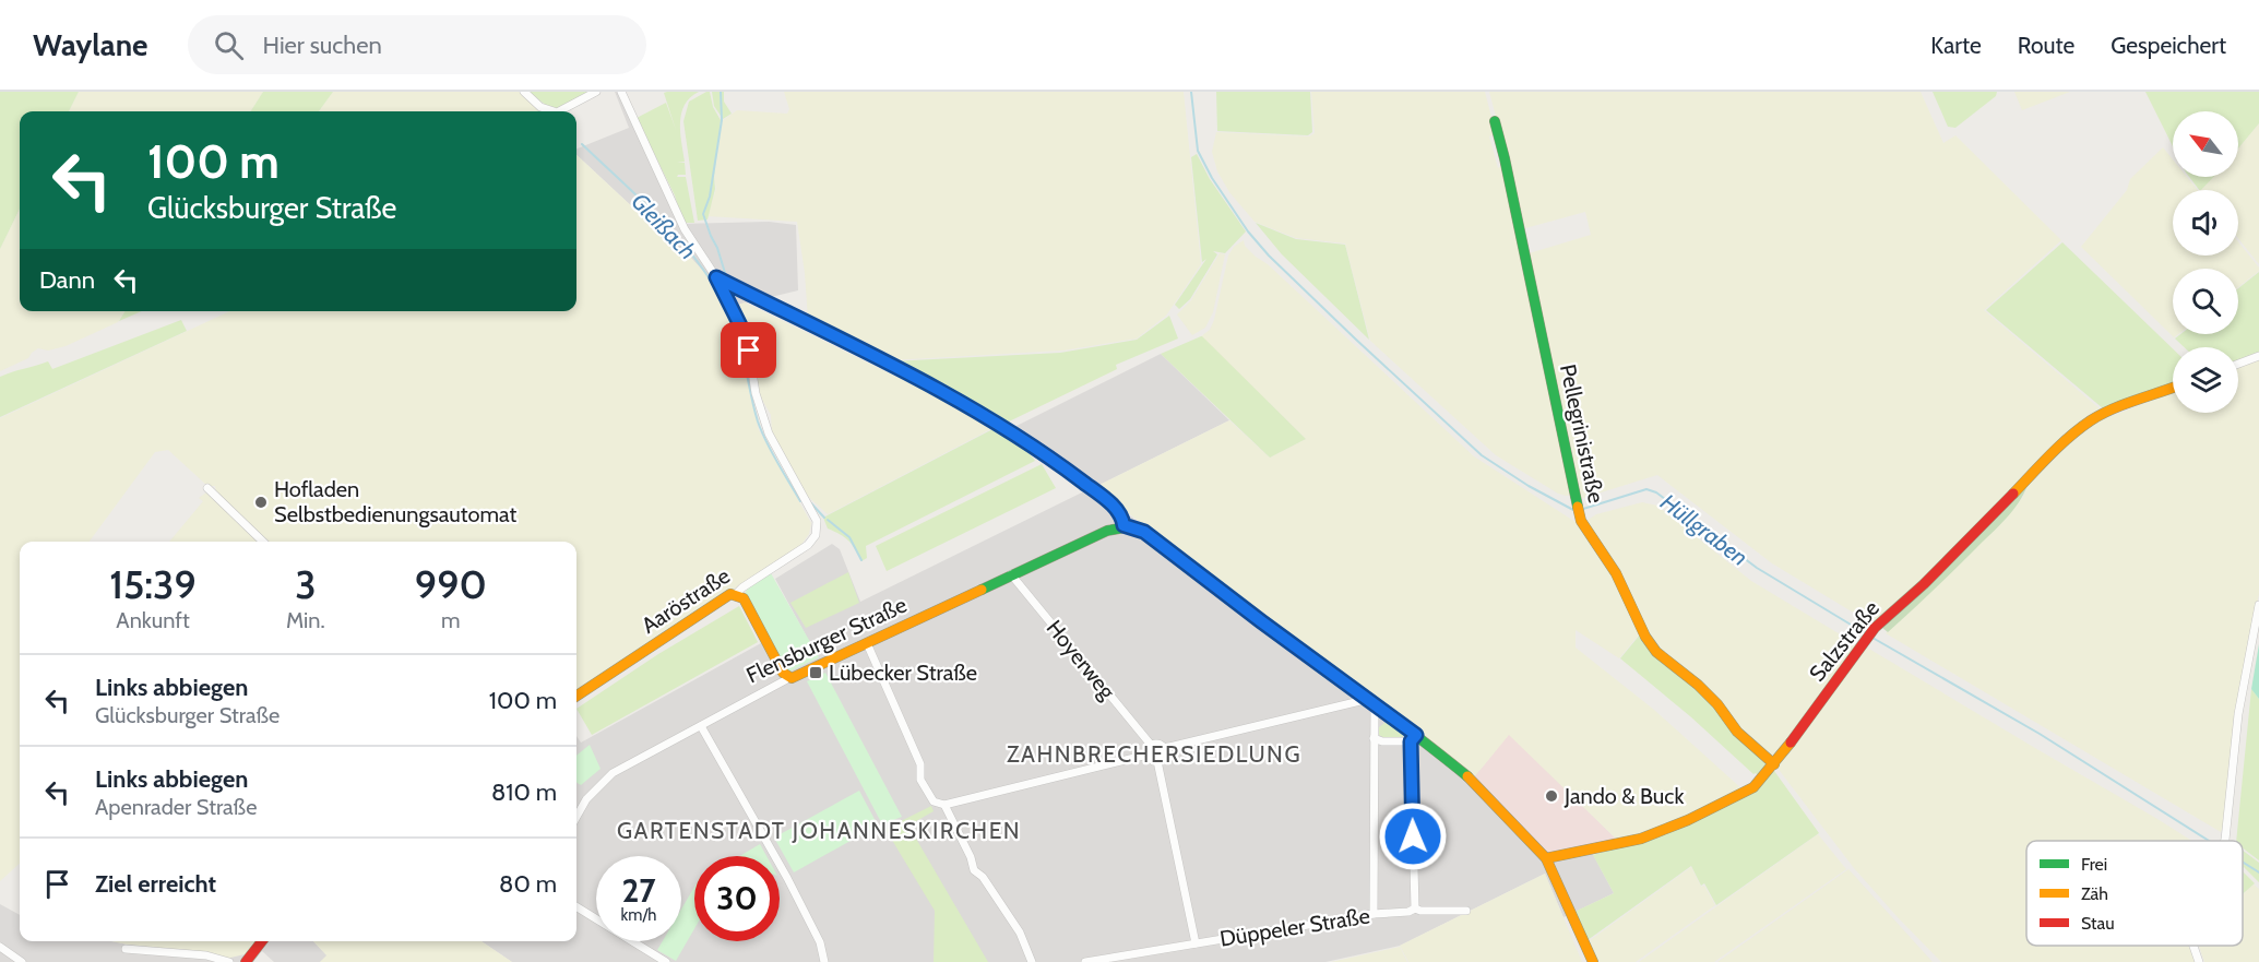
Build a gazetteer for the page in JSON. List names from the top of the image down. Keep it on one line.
{"streets":{"street":["Pellegrinistraße","Aaröstraße","Flensburger Straße","Salzstraße","Hoyerweg","Düppeler Straße"]},"crossings":[["Pellegrinistraße","Salzstraße"],["Flensburger Straße","Hoyerweg"]],"districts":["ZAHNBRECHERSIEDLUNG","GARTENSTADT JOHANNESKIRCHEN"],"water":["Gleißach","Hüllgraben"],"places":{"other":["Hofladen Selbstbedienungsautomat","Jando & Buck"],"transit":["Lübecker Straße"]},"legend":["Frei","Zäh","Stau"],"north":"top left","page":{"header":"Waylane","search":"Hier suchen","nav":["Karte","Route","Gespeichert"],"turn":["100 m","Glücksburger Straße"],"then":"Dann","eta":["15:39","Ankunft","3","Min.","990","m"],"list":[{"name":"Links abbiegen","note":"Glücksburger Straße","value":"100 m"},{"name":"Links abbiegen","note":"Apenrader Straße","value":"810 m"},{"name":"Ziel erreicht","value":"80 m"}],"speed":"27 km/h","limit":"30"}}
